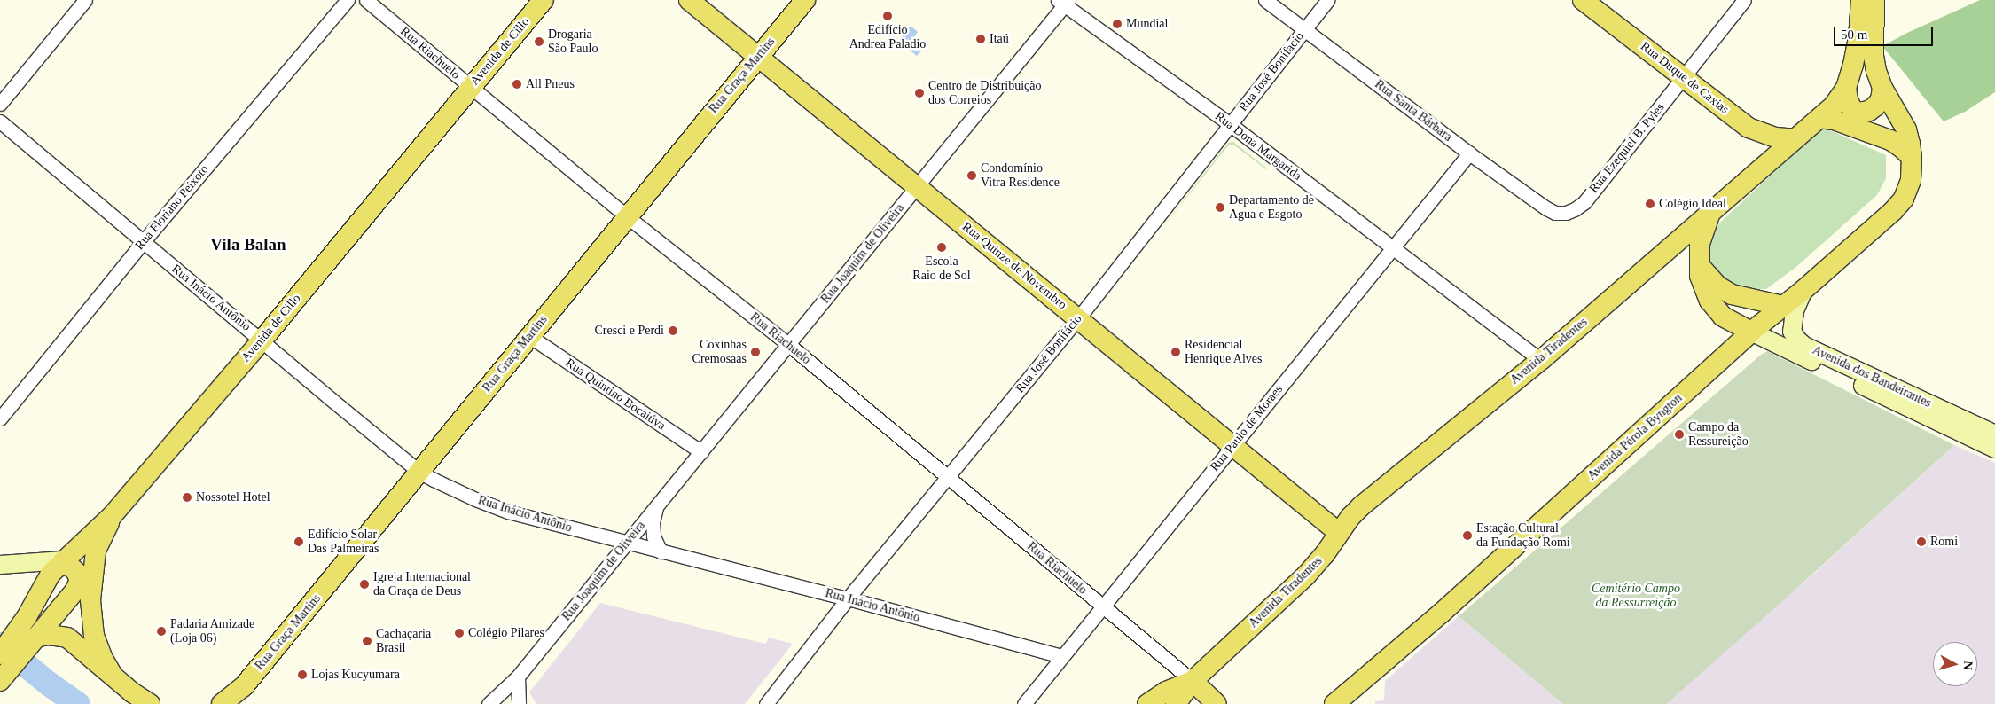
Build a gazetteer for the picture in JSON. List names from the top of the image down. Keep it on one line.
{"streets":{"main road":["Avenida de Cillo","Rua Graça Martins","Rua Duque de Caxias","Rua Quinze de Novembro","Avenida Tiradentes","Avenida dos Bandeirantes","Avenida Pérola Byngton"],"street":["Rua Riachuelo","Rua José Bonifácio","Rua Santa Bárbara","Rua Dona Margarida","Rua Ezequiel B. Pyles","Rua Floriano Peixoto","Rua Joaquim de Oliveira","Rua Inácio Antônio","Rua Quintino Bocaiúva","Rua Paulo de Moraes"]},"crossings":[["Avenida de Cillo","Rua Riachuelo"],["Avenida de Cillo","Rua Inácio Antônio"],["Rua Riachuelo","Rua José Bonifácio"],["Rua Riachuelo","Rua Graça Martins"],["Rua Riachuelo","Rua Joaquim de Oliveira"],["Rua Riachuelo","Avenida Tiradentes"],["Rua Riachuelo","Rua Paulo de Moraes"],["Rua José Bonifácio","Rua Santa Bárbara"],["Rua José Bonifácio","Rua Dona Margarida"],["Rua José Bonifácio","Rua Quinze de Novembro"],["Rua José Bonifácio","Rua Inácio Antônio"],["Rua Graça Martins","Rua Quinze de Novembro"],["Rua Graça Martins","Rua Inácio Antônio"],["Rua Graça Martins","Rua Quintino Bocaiúva"],["Rua Duque de Caxias","Rua Ezequiel B. Pyles"],["Rua Duque de Caxias","Avenida Tiradentes"],["Rua Santa Bárbara","Rua Ezequiel B. Pyles"],["Rua Santa Bárbara","Rua Paulo de Moraes"],["Rua Dona Margarida","Rua Joaquim de Oliveira"],["Rua Dona Margarida","Avenida Tiradentes"],["Rua Dona Margarida","Rua Paulo de Moraes"],["Rua Floriano Peixoto","Rua Inácio Antônio"],["Rua Joaquim de Oliveira","Rua Quinze de Novembro"],["Rua Joaquim de Oliveira","Rua Inácio Antônio"],["Rua Joaquim de Oliveira","Rua Quintino Bocaiúva"],["Rua Quinze de Novembro","Avenida Tiradentes"],["Rua Quinze de Novembro","Rua Paulo de Moraes"],["Rua Inácio Antônio","Rua Paulo de Moraes"],["Avenida dos Bandeirantes","Avenida Pérola Byngton"]],"districts":["Vila Balan"],"parks":["Cemitério Campo da Ressurreição"],"places":["Edifício Andrea Paladio","Mundial","Itaú","Drogaria São Paulo","All Pneus","Centro de Distribuição dos Correios","Condomínio Vitra Residence","Colégio Ideal","Departamento de Agua e Esgoto","Escola Raio de Sol","Cresci e Perdi","Coxinhas Cremosaas","Residencial Henrique Alves","Campo da Ressureição","Nossotel Hotel","Estação Cultural da Fundação Romi","Edifício Solar Das Palmeiras","Romi","Igreja Internacional da Graça de Deus","Padaria Amizade (Loja 06)","Colégio Pilares","Cachaçaria Brasil","Lojas Kucyumara"],"scale_bar":"50 m","north":"right"}
